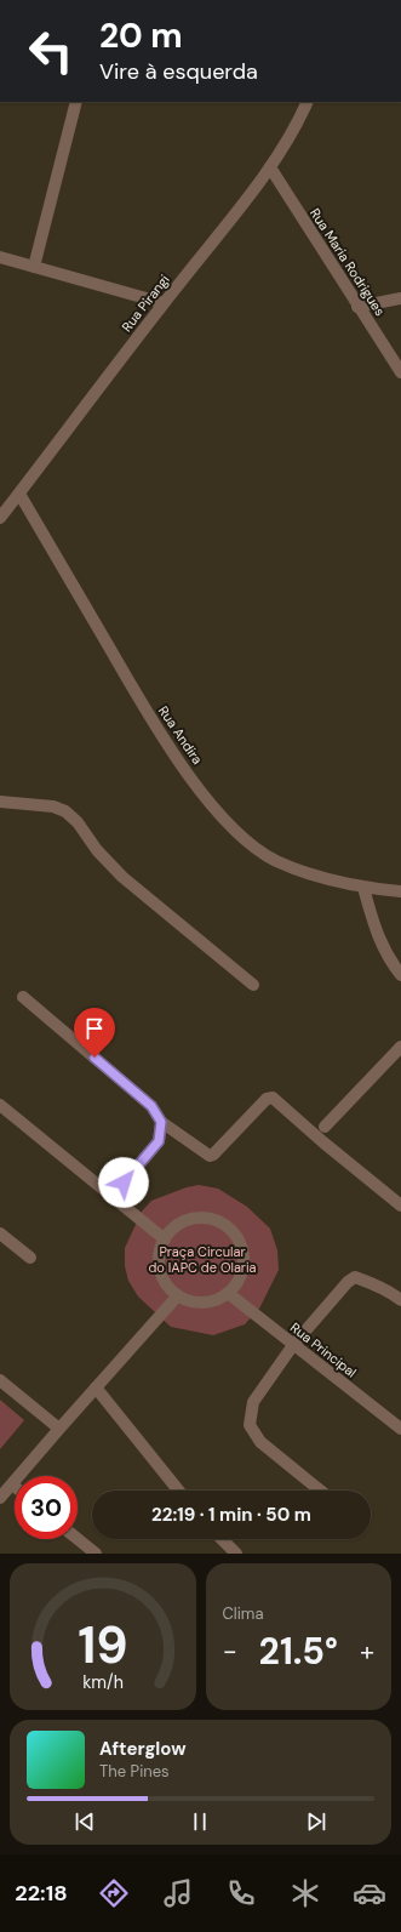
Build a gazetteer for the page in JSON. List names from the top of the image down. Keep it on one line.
{"streets":{"street":["Rua Maria Rodrigues","Rua Pirangi","Rua Andira","Rua Principal"]},"crossings":[["Rua Maria Rodrigues","Rua Pirangi"],["Rua Pirangi","Rua Andira"]],"parks":["Praça Circular do IAPC de Olaria"],"page":{"turn":["20 m","Vire à esquerda"],"limit":"30","trip":"22:19 · 1 min · 50 m","tile":"Clima","heat":["−","21.5°","+"],"song":["Afterglow","The Pines"],"tabs":"22:18","gauge":["19","km/h"]}}
